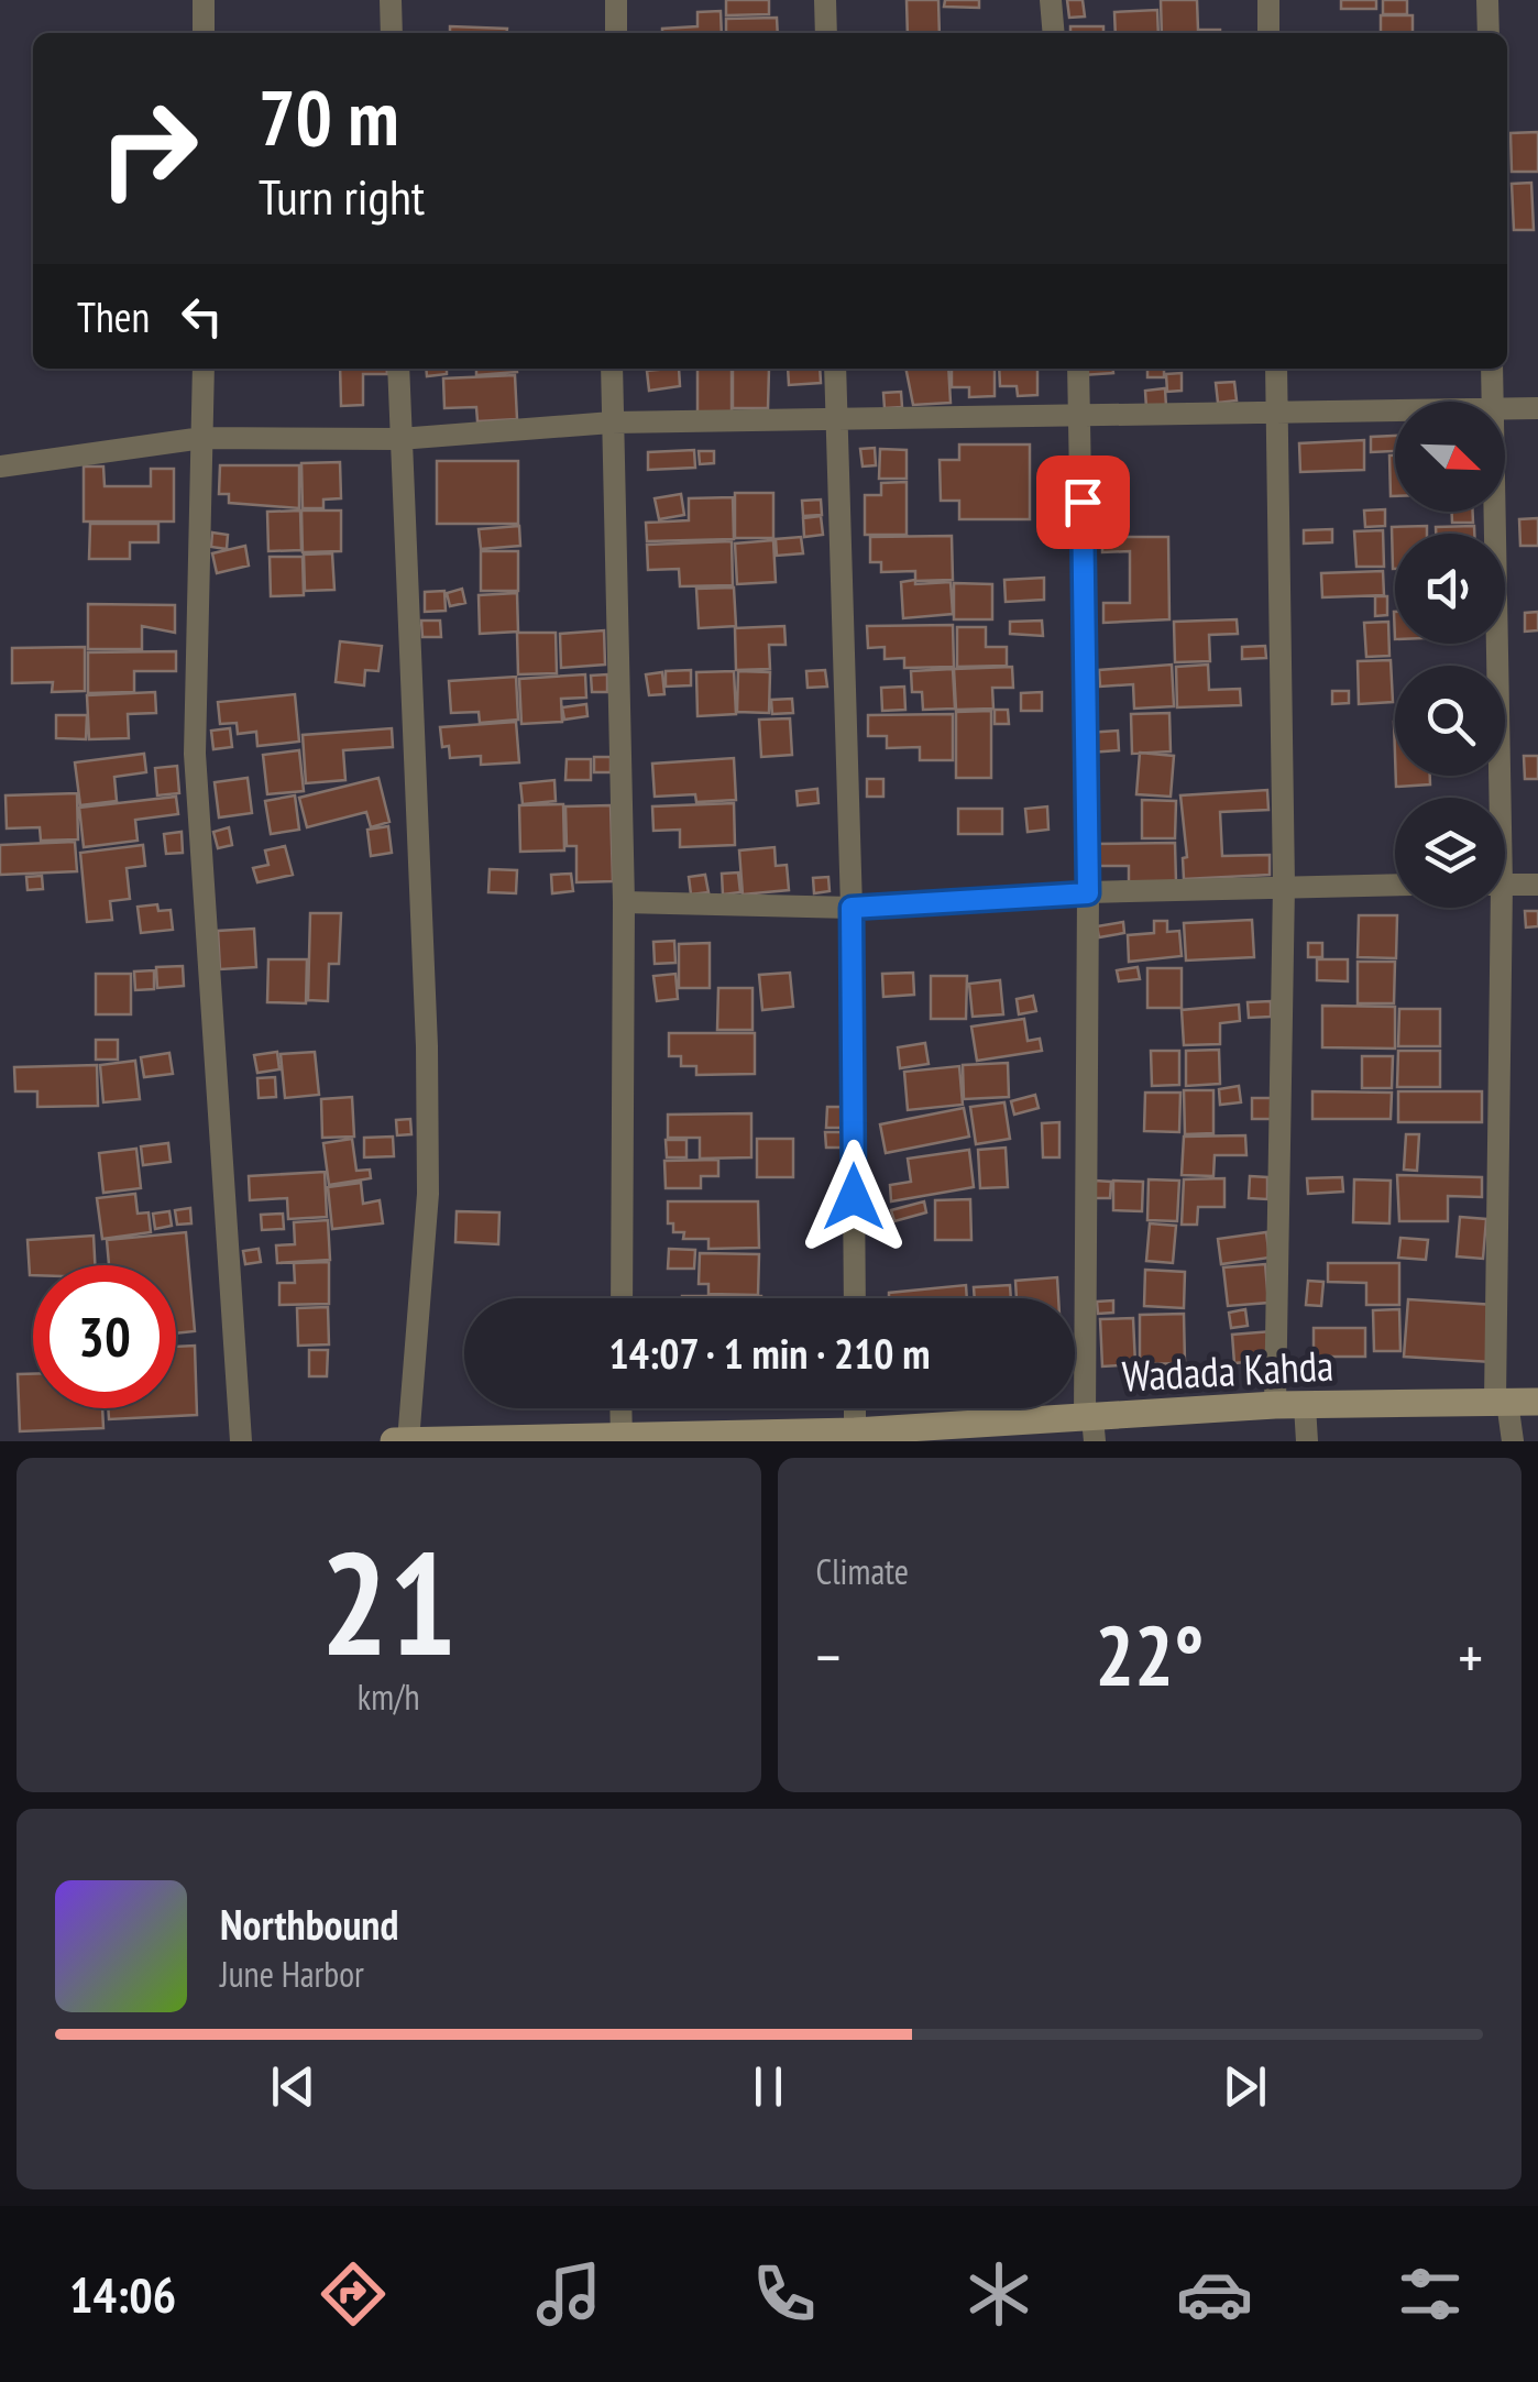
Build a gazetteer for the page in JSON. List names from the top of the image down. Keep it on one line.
{"streets":{"main road":["Wadada Kahda"]},"north":"bottom right","page":{"turn":["70 m","Turn right"],"then":"Then","limit":"30","trip":"14:07 · 1 min · 210 m","tile":[["21","km/h"],"Climate"],"heat":["−","22°","+"],"song":["Northbound","June Harbor"],"tabs":"14:06"}}
